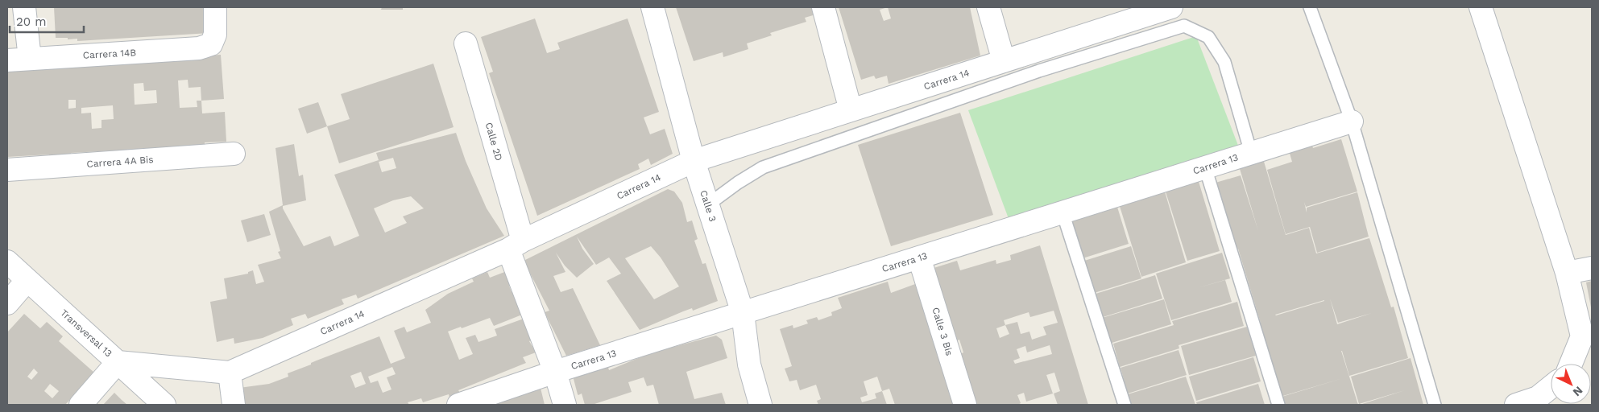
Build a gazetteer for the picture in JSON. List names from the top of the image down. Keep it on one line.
{"streets":{"street":["Carrera 14B","Carrera 14","Calle 2D","Carrera 4A Bis","Carrera 13","Calle 3","Calle 3 Bis","Transversal 13"]},"crossings":[["Carrera 14","Calle 2D"],["Carrera 14","Calle 3"],["Carrera 14","Transversal 13"],["Calle 2D","Carrera 13"],["Carrera 13","Calle 3"],["Carrera 13","Calle 3 Bis"]],"scale_bar":"20 m","north":"bottom right"}
